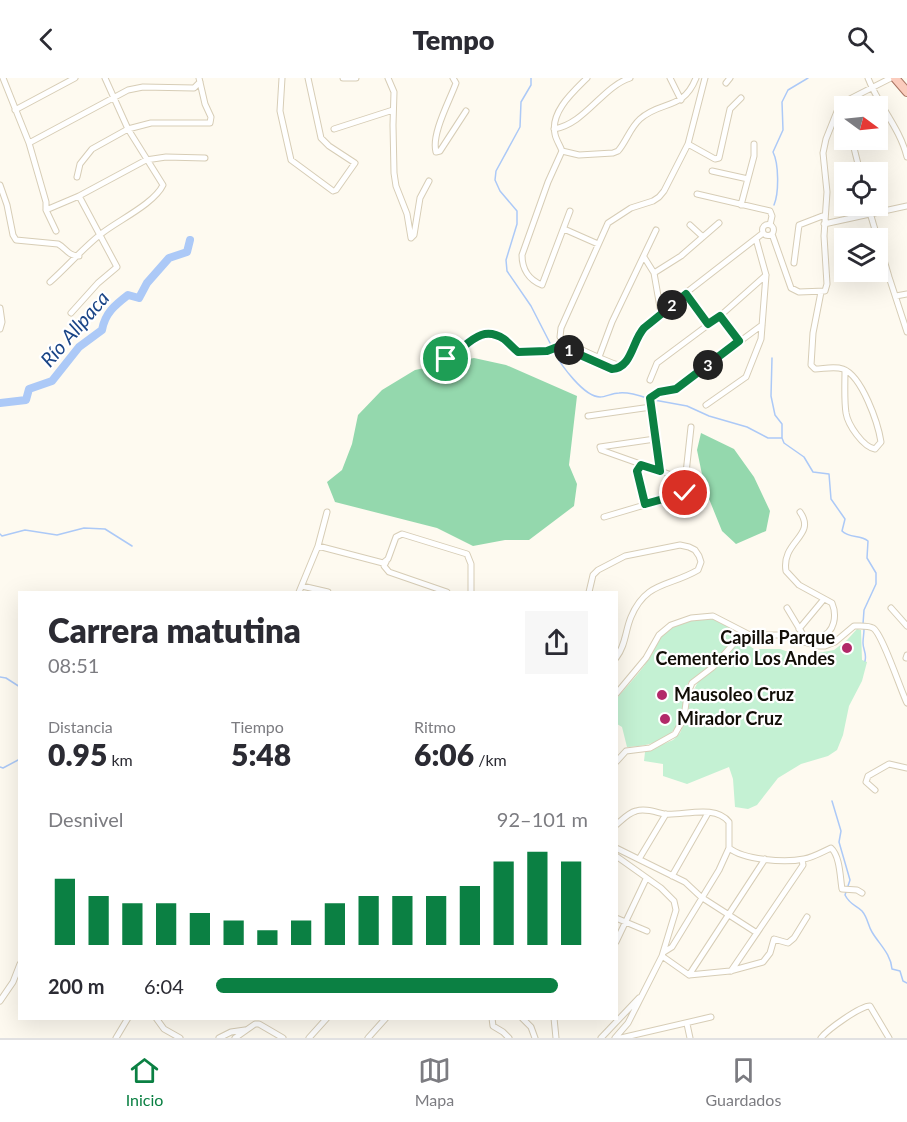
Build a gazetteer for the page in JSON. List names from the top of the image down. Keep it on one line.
{"water":["Río Allpaca"],"places":["Capilla Parque Cementerio Los Andes","Mausoleo Cruz","Mirador Cruz"],"north":"right","page":{"header":"Tempo","pins":["2","1","3"],"heading":["Carrera matutina","08:51"],"stats":[["Distancia","0.95 km"],["Tiempo","5:48"],["Ritmo","6:06 /km"]],"chart":["Desnivel","92–101 m"],"list":[{"name":"200 m","note":"6:04"}],"tabs":["Inicio","Mapa","Guardados"]}}
